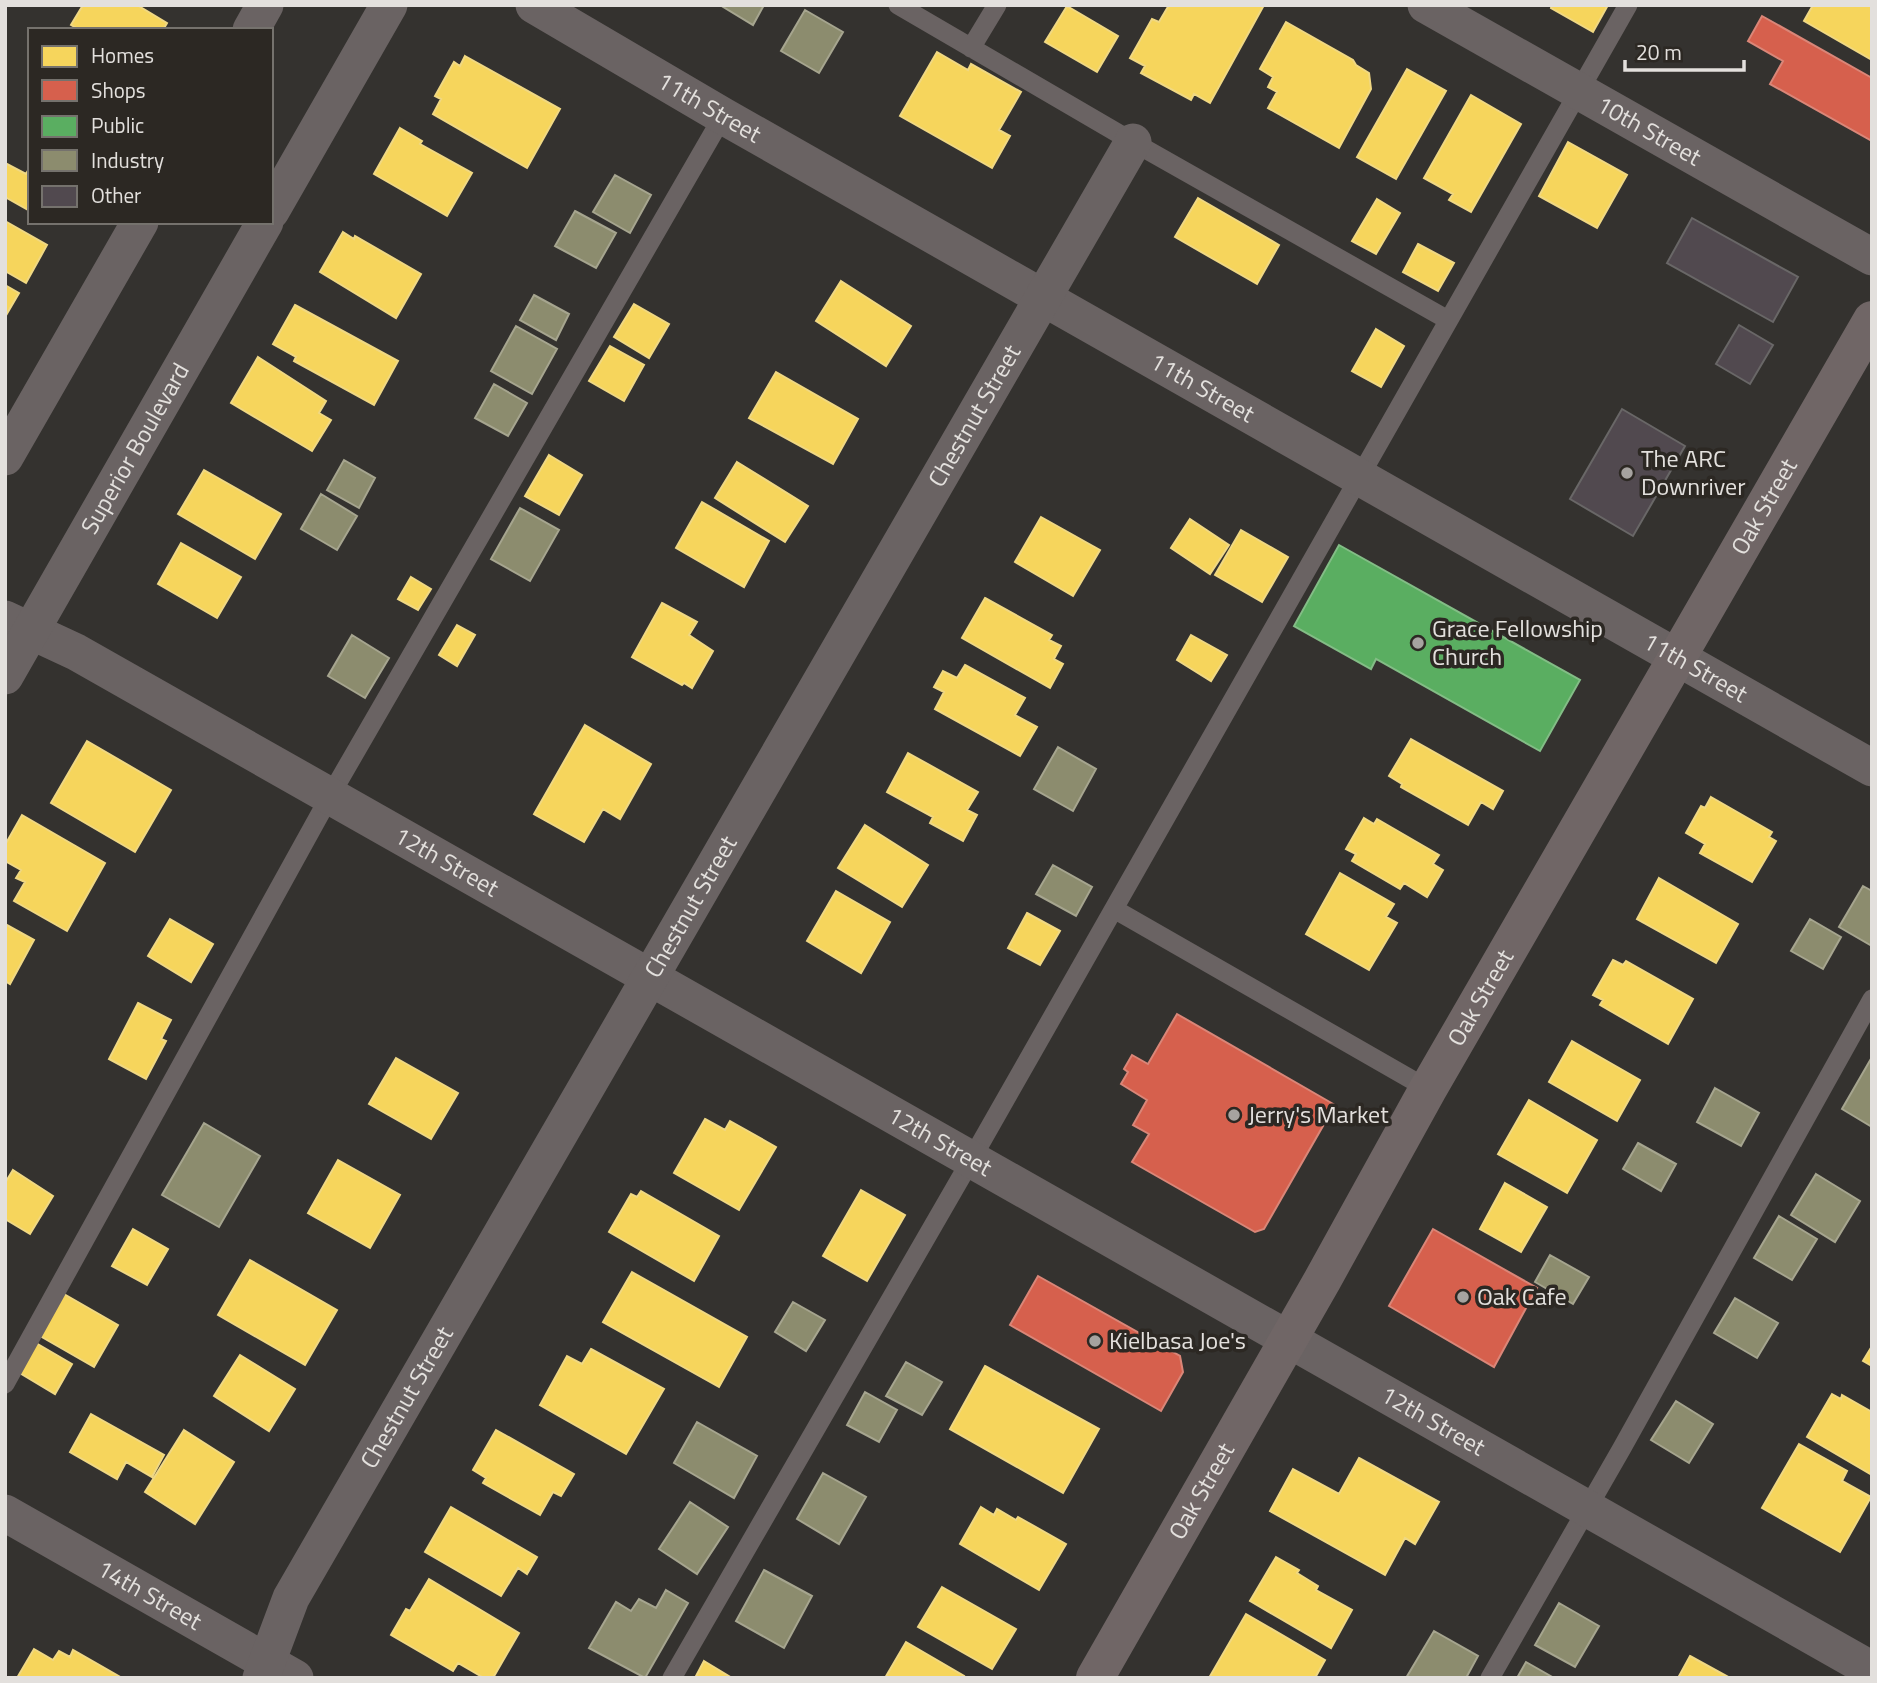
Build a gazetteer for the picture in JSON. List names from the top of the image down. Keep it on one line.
{"streets":{"street":["11th Street","10th Street","Chestnut Street","Superior Boulevard","Oak Street","12th Street","14th Street"]},"crossings":[["11th Street","Chestnut Street"],["11th Street","Oak Street"],["Chestnut Street","12th Street"],["Chestnut Street","14th Street"],["Superior Boulevard","12th Street"],["Oak Street","12th Street"]],"places":["The ARC Downriver","Grace Fellowship Church","Jerry's Market","Oak Cafe","Kielbasa Joe's"],"legend":["Homes","Shops","Public","Industry","Other"],"scale_bar":"20 m"}
